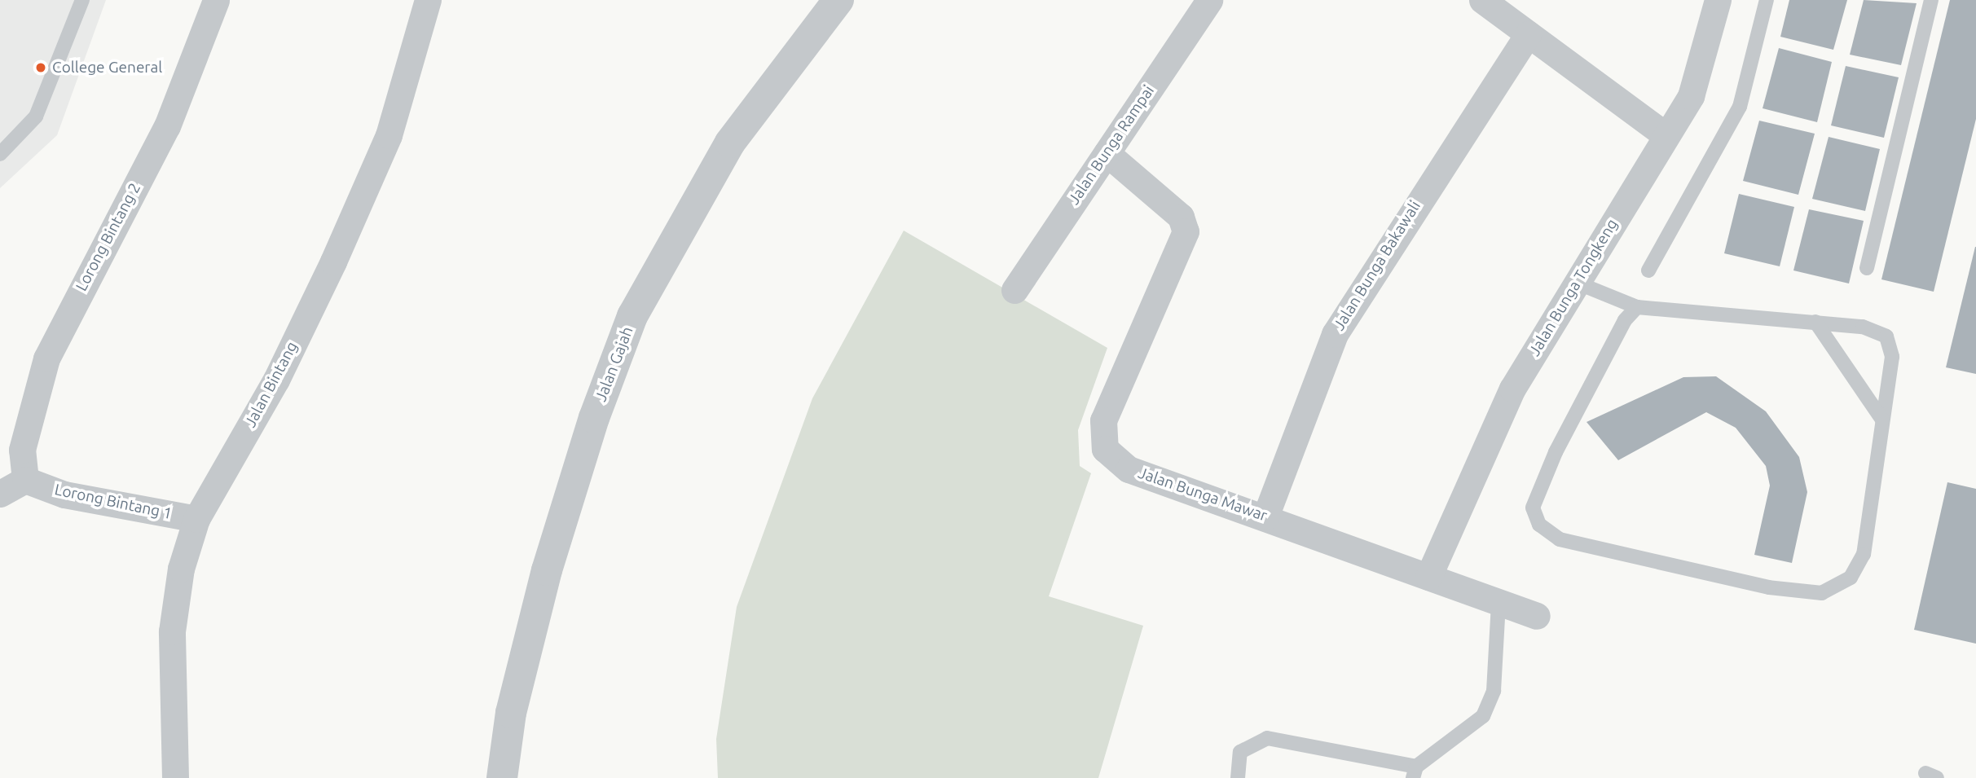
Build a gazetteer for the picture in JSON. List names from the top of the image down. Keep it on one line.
{"streets":{"street":["Jalan Bunga Rampai","Lorong Bintang 2","Jalan Bunga Bakawali","Jalan Bunga Tongkeng","Jalan Gajah","Jalan Bintang","Jalan Bunga Mawar","Lorong Bintang 1"]},"crossings":[["Jalan Bunga Rampai","Jalan Bunga Mawar"],["Lorong Bintang 2","Lorong Bintang 1"],["Jalan Bunga Bakawali","Jalan Bunga Mawar"],["Jalan Bunga Tongkeng","Jalan Bunga Mawar"],["Jalan Bintang","Lorong Bintang 1"]],"places":["College General"]}
